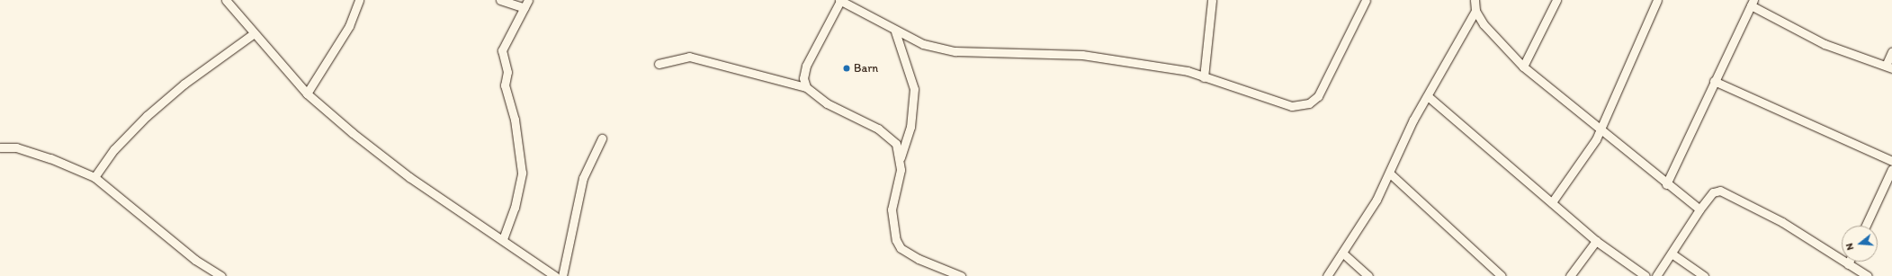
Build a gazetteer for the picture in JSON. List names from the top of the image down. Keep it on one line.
{"places":["Barn"],"north":"left"}
